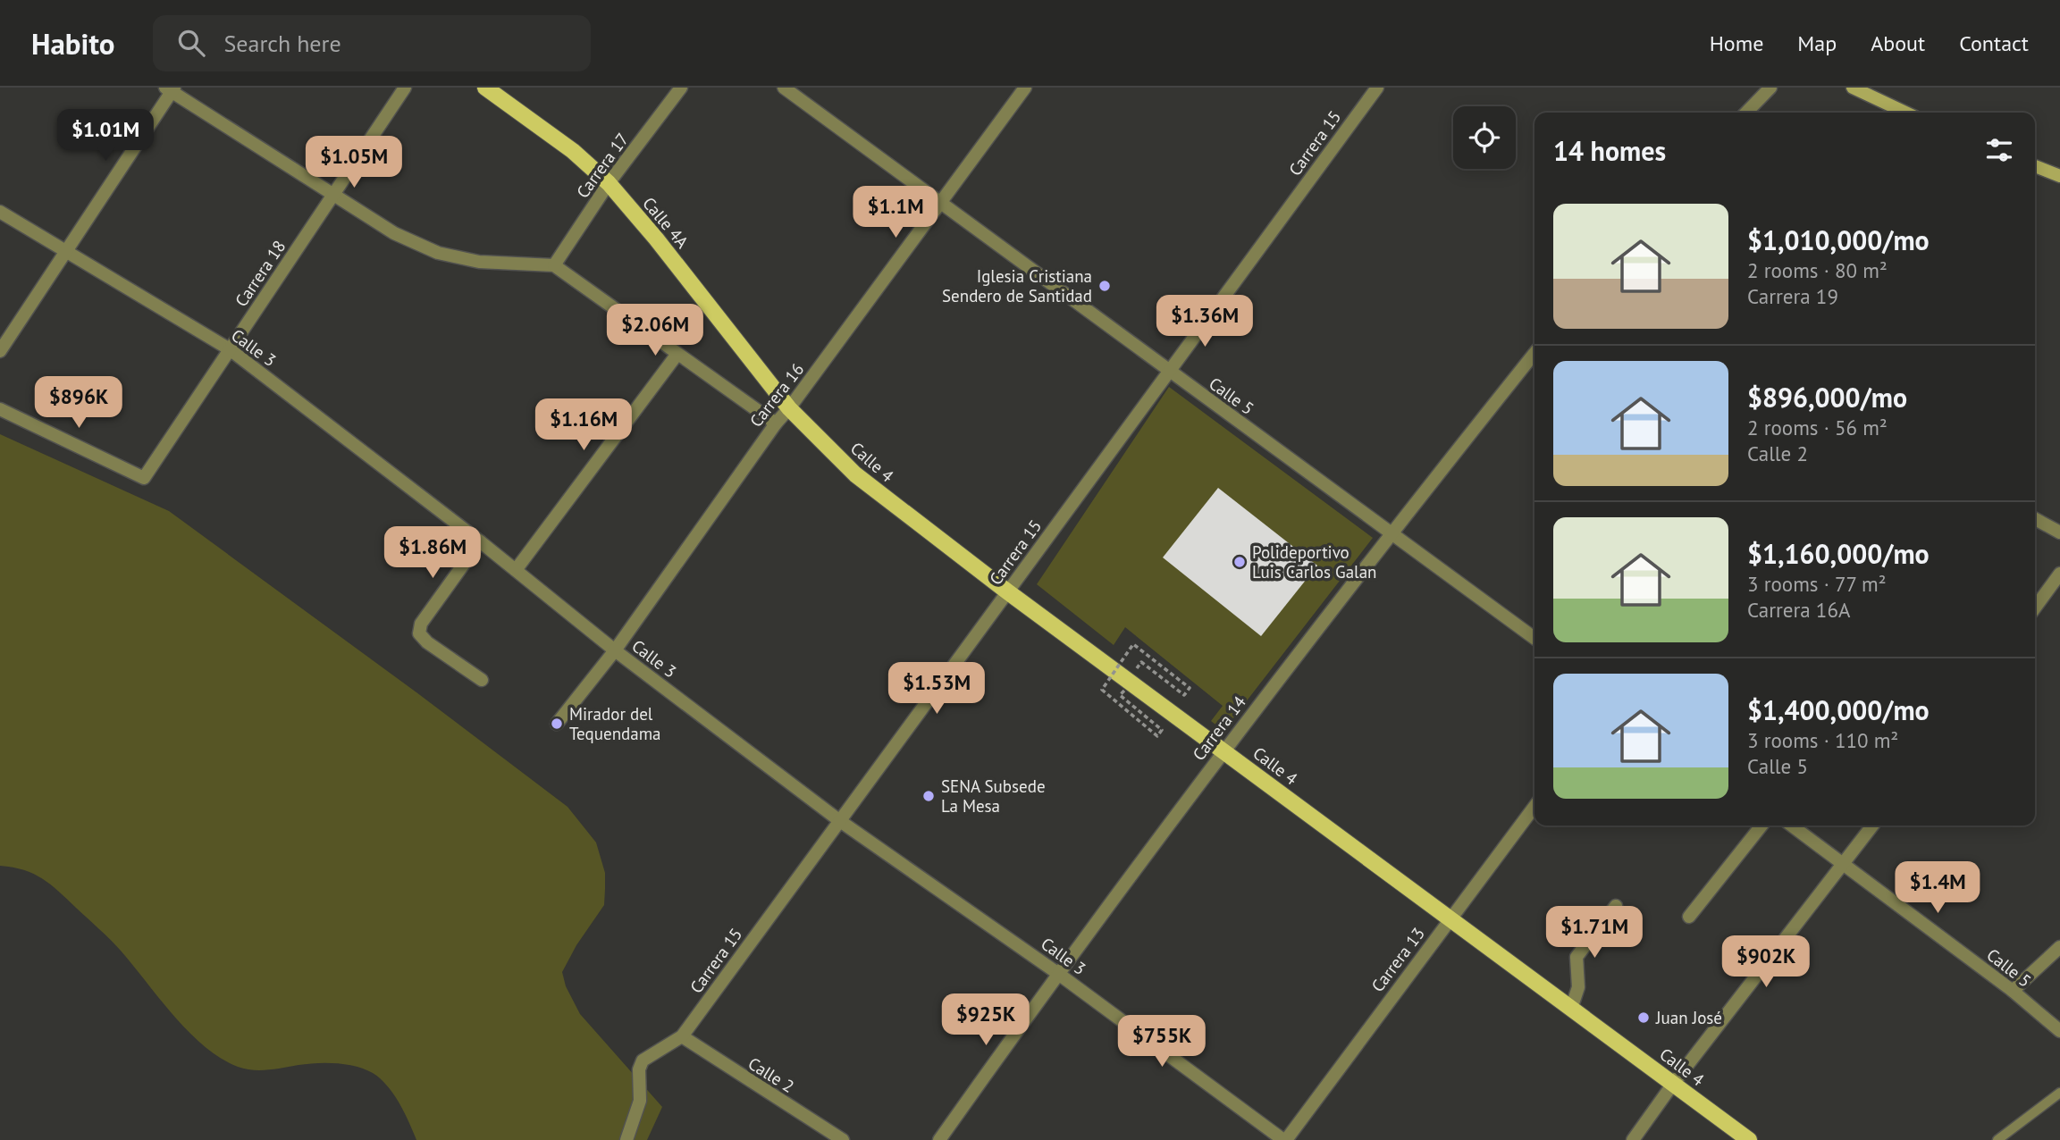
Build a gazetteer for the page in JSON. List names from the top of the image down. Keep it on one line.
{"streets":{"main road":["Calle 4A","Calle 4"],"street":["Carrera 15","Carrera 17","Carrera 18","Calle 3","Carrera 16","Calle 5","Carrera 14","Carrera 13","Calle 2"]},"crossings":[["Carrera 15","Calle 3"],["Carrera 15","Calle 5"],["Carrera 15","Calle 4"],["Carrera 15","Calle 2"],["Carrera 17","Calle 4A"],["Calle 4A","Carrera 16"],["Calle 4A","Calle 4"],["Carrera 18","Calle 3"],["Calle 3","Carrera 16"],["Calle 3","Carrera 14"],["Calle 3","Carrera 13"],["Carrera 16","Calle 5"],["Carrera 16","Calle 4"],["Calle 5","Carrera 14"],["Calle 4","Carrera 14"],["Calle 4","Carrera 13"]],"places":["Iglesia Cristiana Sendero de Santidad","Polideportivo Luis Carlos Galan","Mirador del Tequendama","SENA Subsede La Mesa","Juan José"],"page":{"header":"Habito","search":"Search here","nav":["Home","Map","About","Contact"],"price":["$1.01M","$1.05M","$1.1M","$1.36M","$2.06M","$896K","$1.16M","$1.86M","$1.53M","$1.4M","$1.71M","$902K","$925K","$755K"],"heading":"14 homes","list":[{"name":"$1,010,000/mo","note":"2 rooms · 80 m² · Carrera 19"},{"name":"$896,000/mo","note":"2 rooms · 56 m² · Calle 2"},{"name":"$1,160,000/mo","note":"3 rooms · 77 m² · Carrera 16A"},{"name":"$1,400,000/mo","note":"3 rooms · 110 m² · Calle 5"}]}}
